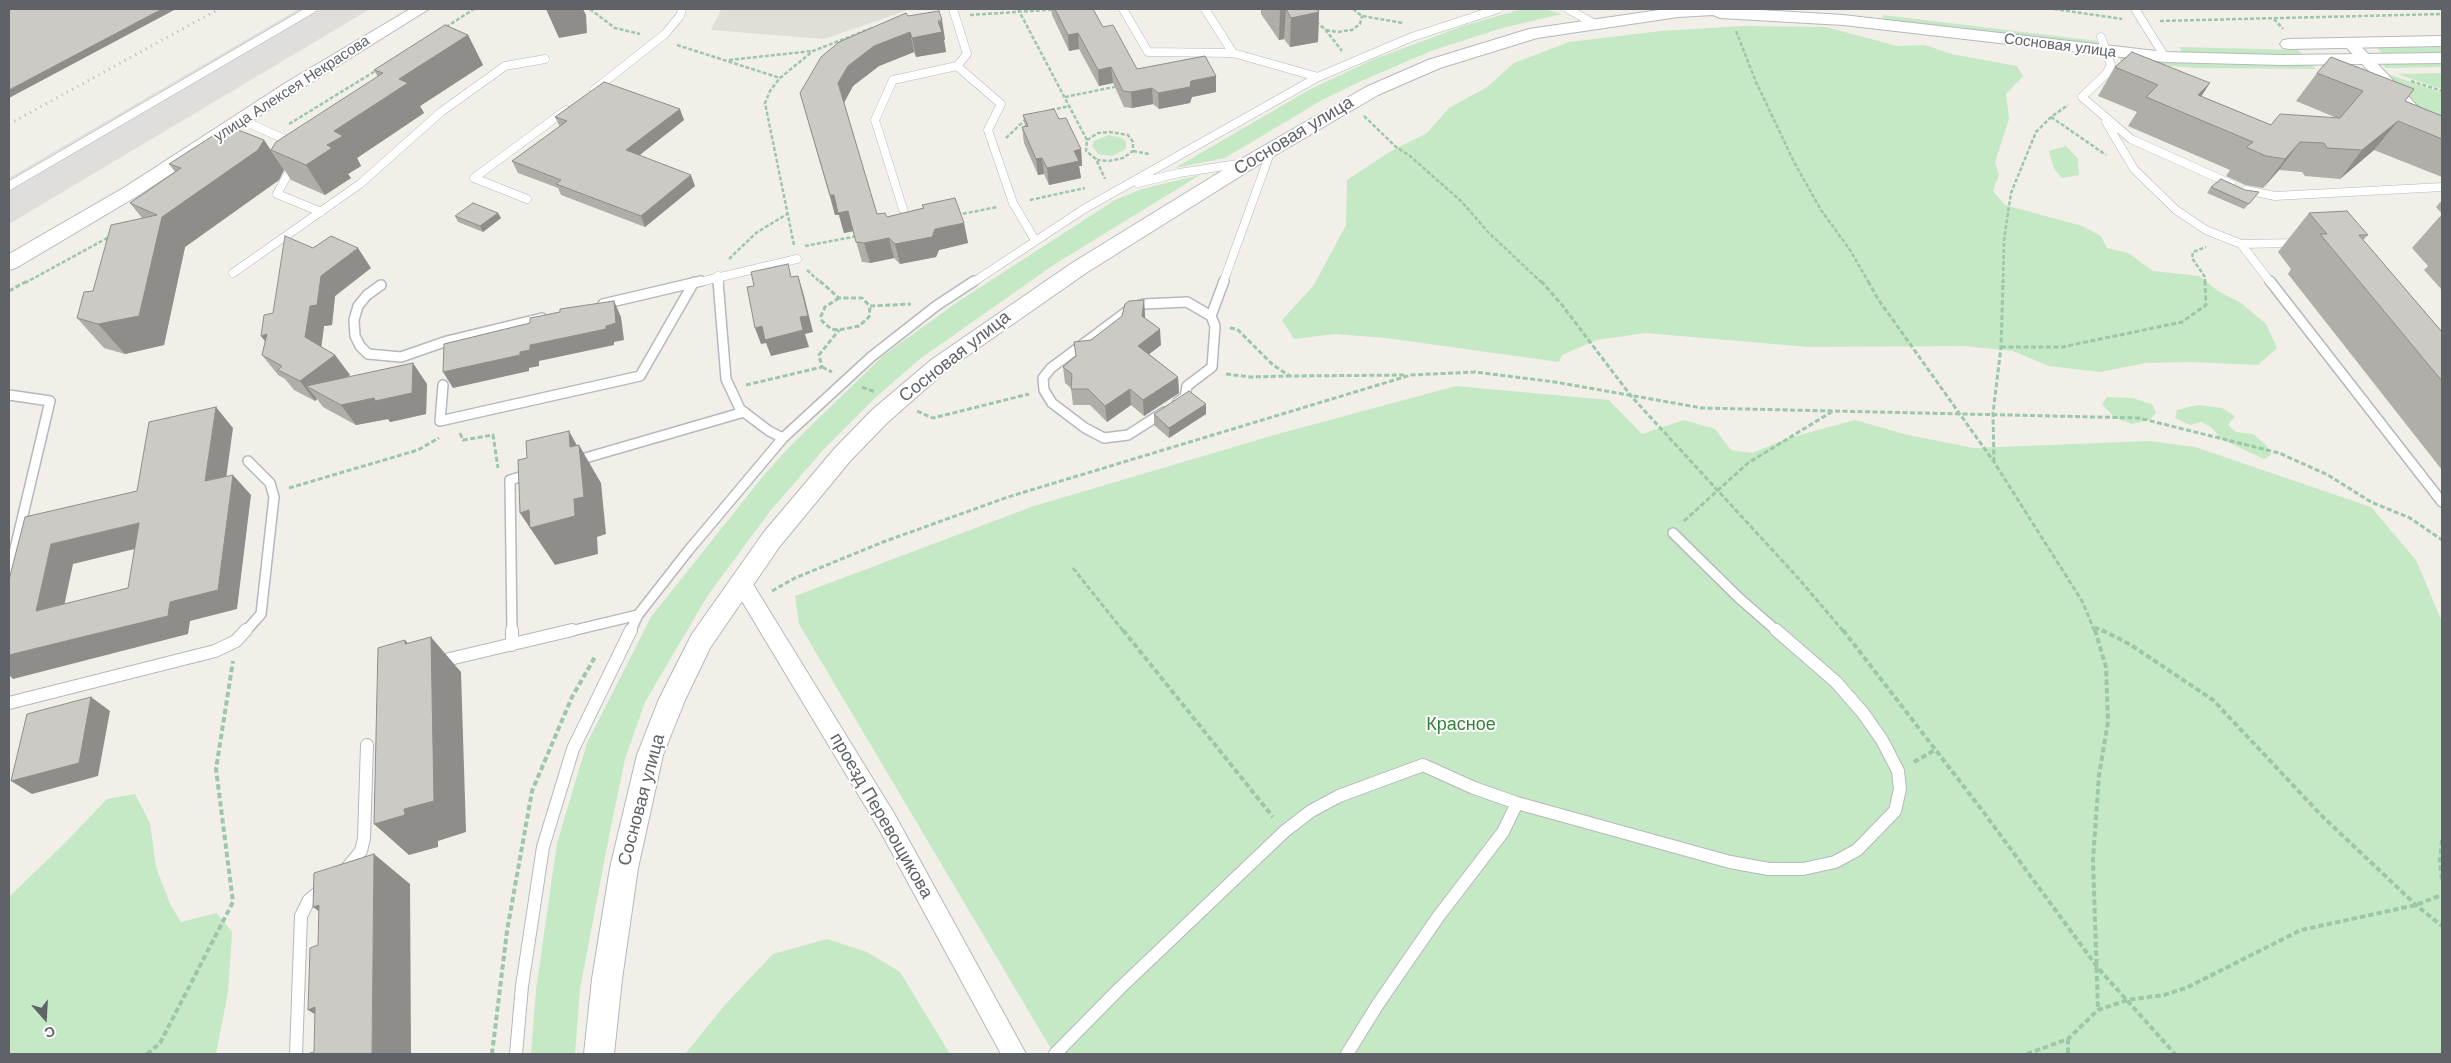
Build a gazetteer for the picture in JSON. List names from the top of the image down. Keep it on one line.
{"streets":{"street":["Сосновая улица","улица Алексея Некрасова","проезд Перевощикова"]},"crossings":[["Сосновая улица","проезд Перевощикова"]],"parks":["Красное"],"north":"bottom"}
